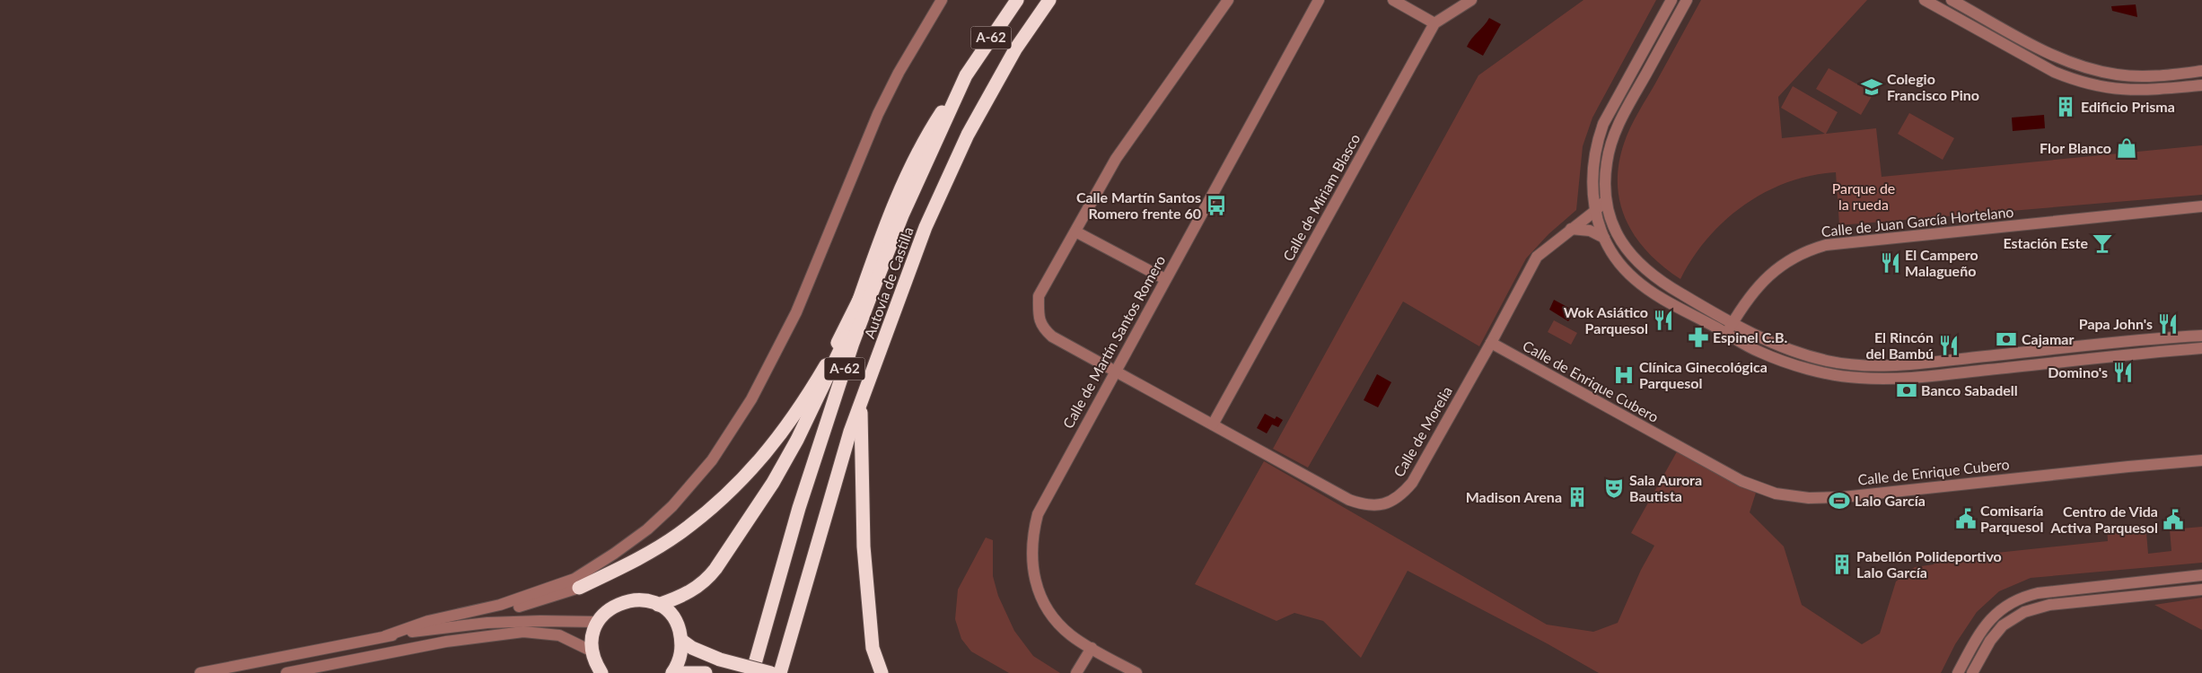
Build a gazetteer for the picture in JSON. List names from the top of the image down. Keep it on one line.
{"streets":{"highway":["A-62","Autovía de Castilla"],"street":["Calle de Miriam Blasco","Calle de Juan García Hortelano","Calle de Martín Santos Romero","Calle de Enrique Cubero","Calle de Morelia"]},"crossings":[["Calle de Miriam Blasco","Calle de Morelia"],["Calle de Martín Santos Romero","Calle de Morelia"],["Calle de Enrique Cubero","Calle de Morelia"]],"parks":["Parque de la rueda"],"places":{"school or university":["Colegio Francisco Pino"],"building":["Edificio Prisma","Madison Arena","Pabellón Polideportivo Lalo García"],"shop":["Flor Blanco"],"bus stop":["Calle Martín Santos Romero frente 60"],"bar":["Estación Este"],"restaurant":["El Campero Malagueño","Wok Asiático Parquesol","Papa John's","El Rincón del Bambú","Domino's"],"pharmacy":["Espinel C.B."],"bank":["Cajamar","Banco Sabadell"],"hospital":["Clínica Ginecológica Parquesol"],"theatre":["Sala Aurora Bautista"],"sports":["Lalo García"],"public building":["Comisaría Parquesol","Centro de Vida Activa Parquesol"]}}
